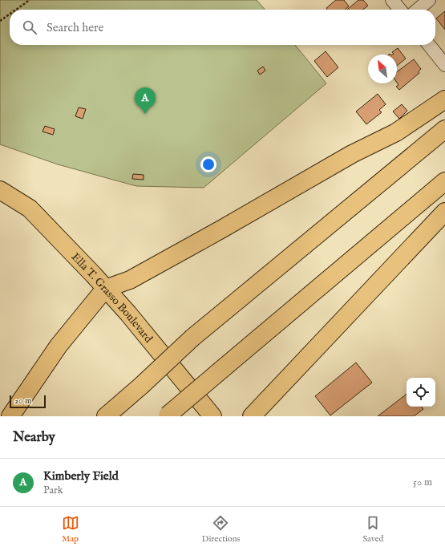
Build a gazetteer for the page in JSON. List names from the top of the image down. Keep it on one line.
{"streets":{"main road":["Ella T. Grasso Boulevard"]},"scale_bar":"20 m","north":"top left","page":{"search":"Search here","pins":"A","scale":"20 m","heading":"Nearby","list":[{"mark":"A","name":"Kimberly Field","note":"Park","value":"50 m"}],"nav":["Map","Directions","Saved"]}}
